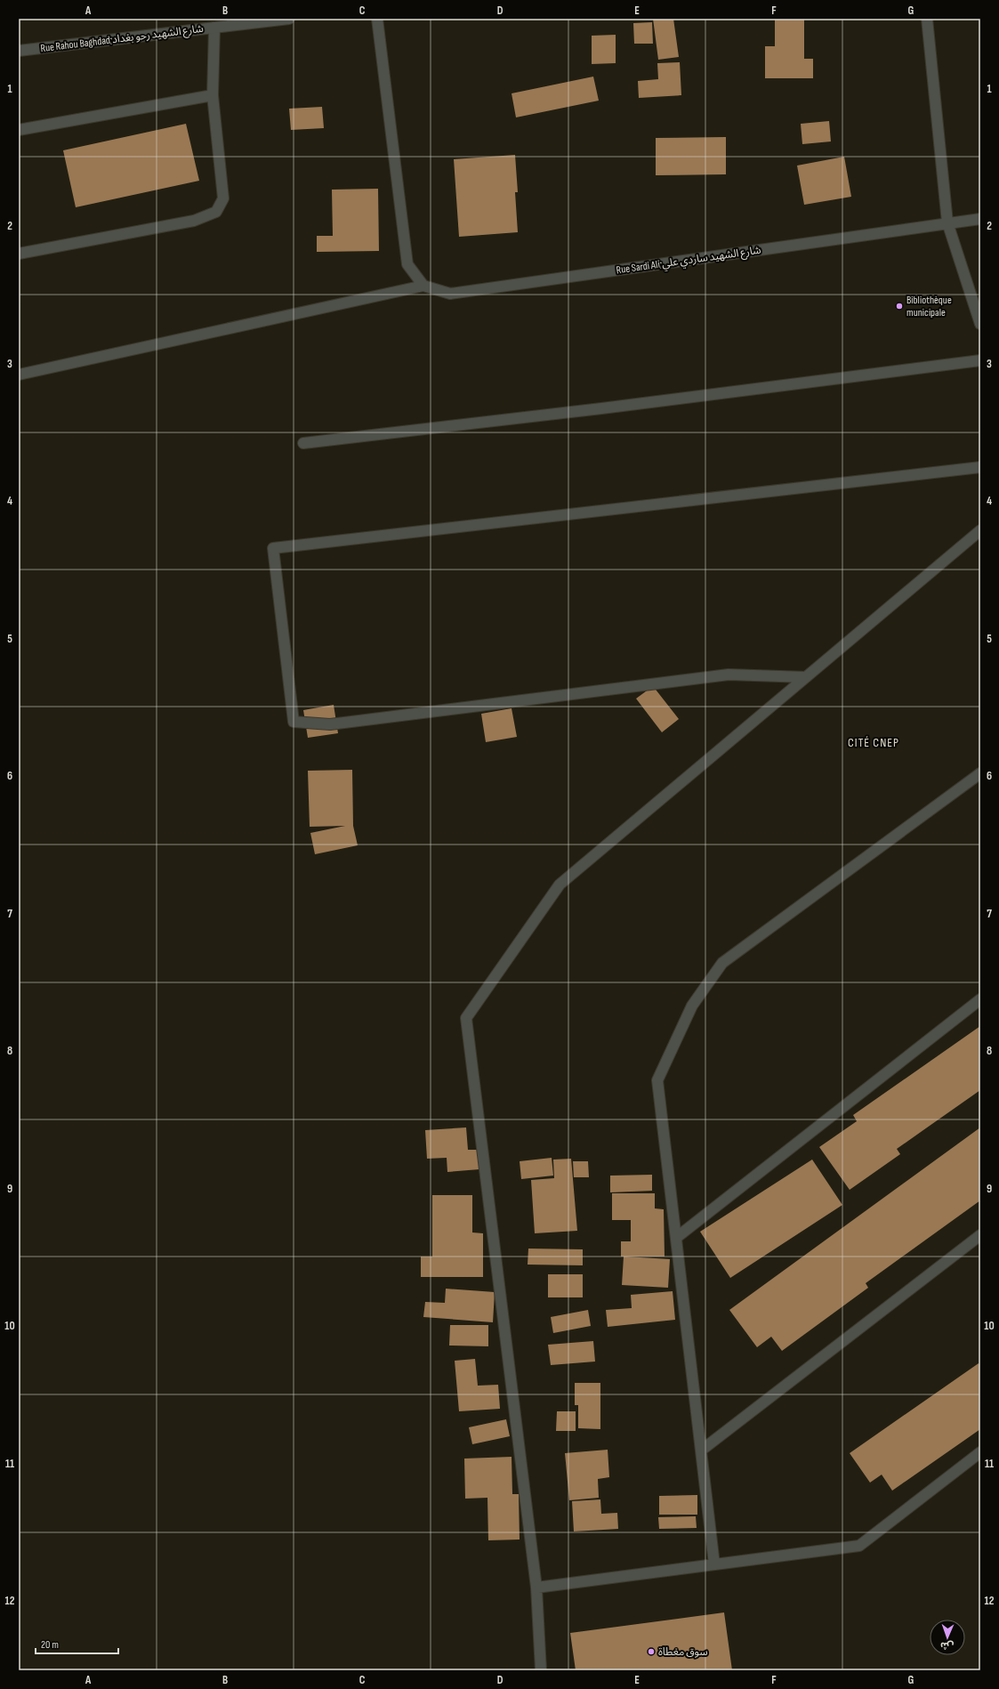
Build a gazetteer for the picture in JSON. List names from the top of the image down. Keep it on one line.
{"streets":{"street":["Rue Rahou Baghdad;شارع الشهيد رحو بغداد","Rue Sardi Ali;شارع الشهيد ساردي علي"]},"districts":["CITÉ CNEP"],"places":["Bibliothèque municipale","سوق مغطاة"],"scale_bar":"20 m","north":"bottom","grid":{"columns":["A","B","C","D","E","F","G"],"rows":["1","2","3","4","5","6","7","8","9","10","11","12"]}}
